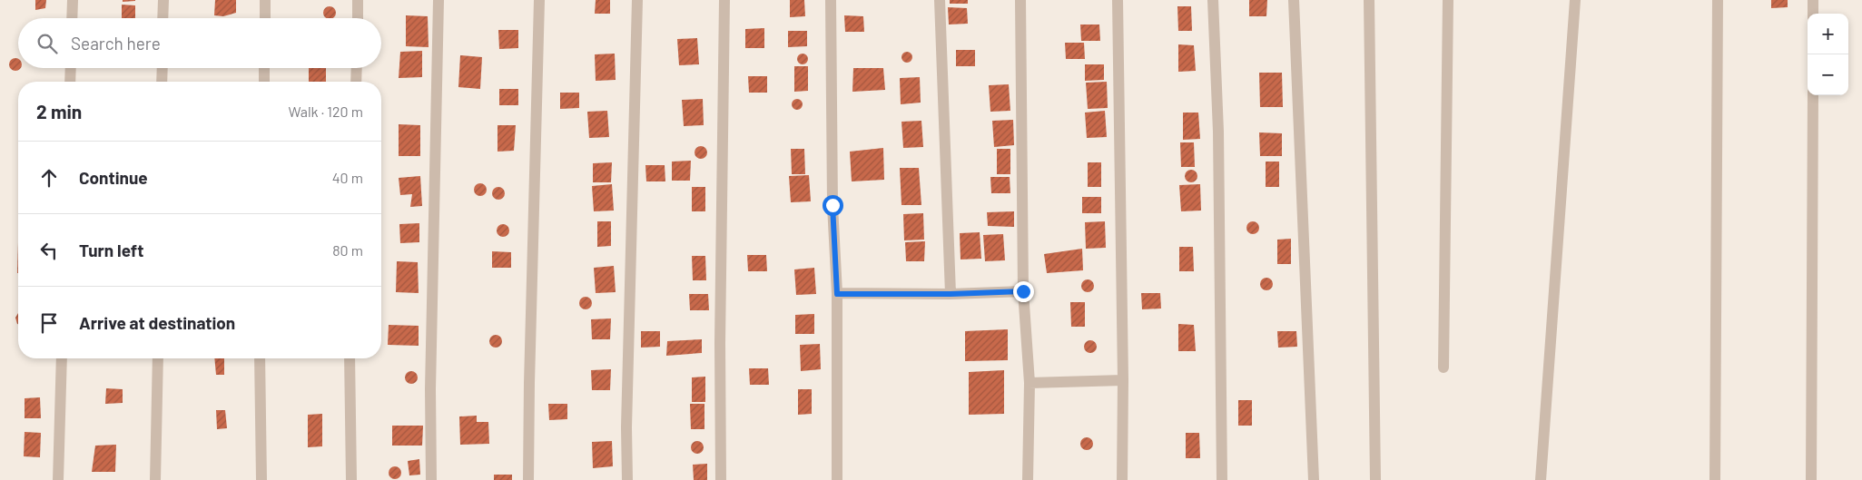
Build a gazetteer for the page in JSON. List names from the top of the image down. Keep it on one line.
{"page":{"map_buttons":["+","−"],"search":"Search here","heading":["2 min","Walk · 120 m"],"list":[["Continue","40 m"],["Turn left","80 m"],"Arrive at destination"]}}
